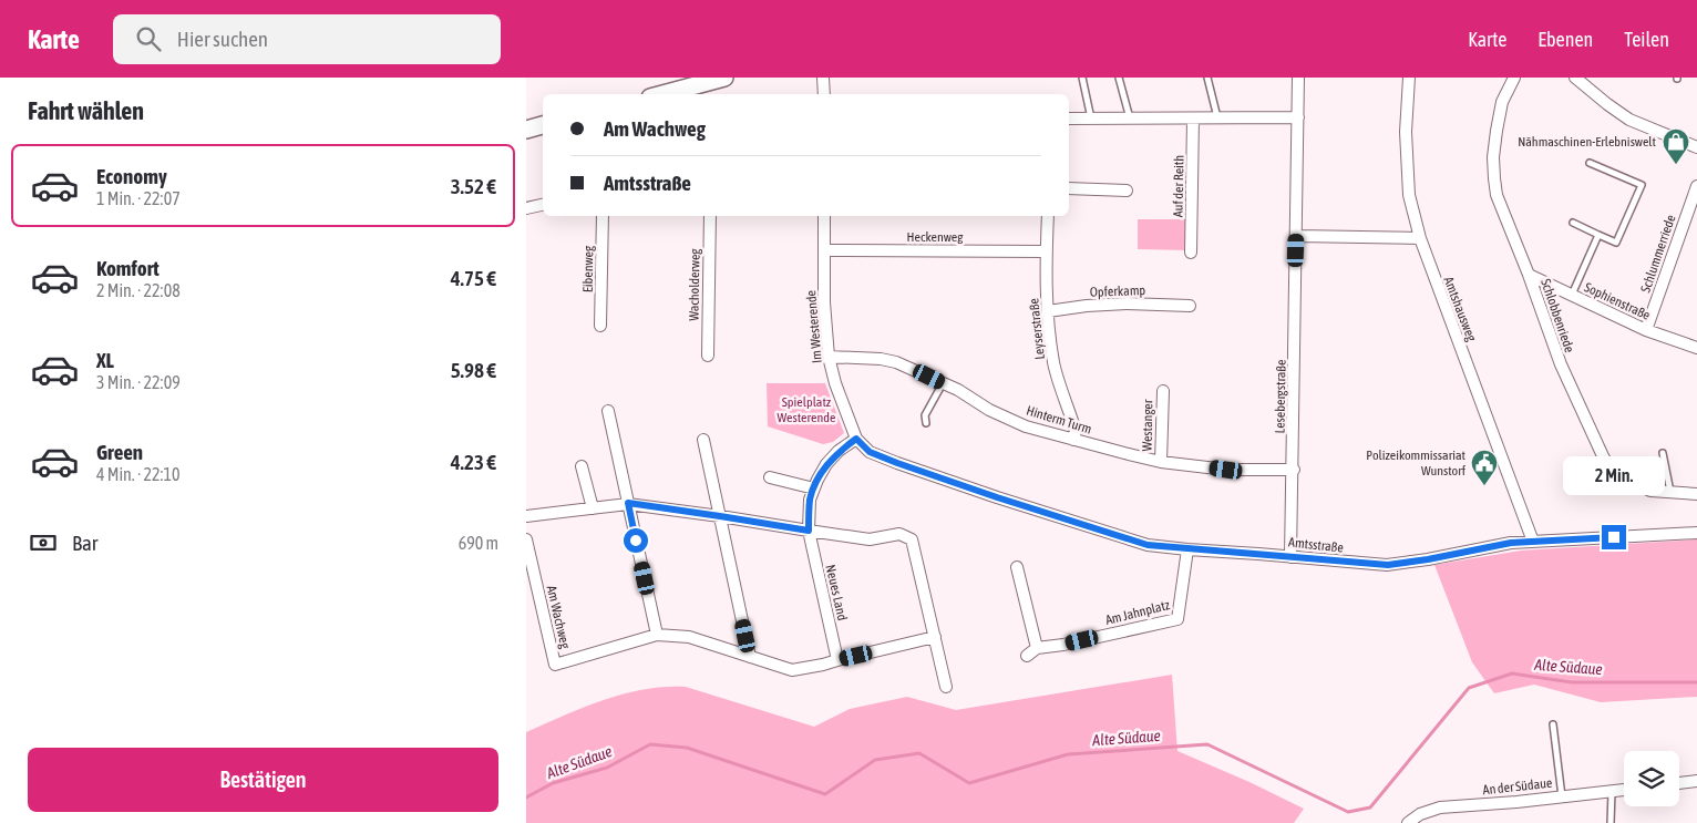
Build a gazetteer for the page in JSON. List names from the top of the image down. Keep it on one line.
{"streets":{"street":["Auf der Reith","Heckenweg","Schlummerriede","Eibenweg","Wacholderweg","Opferkamp","Sophienstraße","Amtshausweg","Schlobbenriede","Im Westerende","Leyserstraße","Lesebergstraße","Hinterm Turm","Westanger","Amtsstraße","Neues Land","Am Jahnplatz","Am Wachweg","An der Südaue"]},"crossings":[["Heckenweg","Im Westerende"],["Heckenweg","Leyserstraße"],["Schlummerriede","Sophienstraße"],["Opferkamp","Leyserstraße"],["Sophienstraße","Schlobbenriede"],["Amtshausweg","Amtsstraße"],["Im Westerende","Hinterm Turm"],["Im Westerende","Amtsstraße"],["Im Westerende","Neues Land"],["Leyserstraße","Hinterm Turm"],["Lesebergstraße","Hinterm Turm"],["Lesebergstraße","Amtsstraße"],["Hinterm Turm","Westanger"],["Amtsstraße","Neues Land"],["Amtsstraße","Am Jahnplatz"],["Neues Land","Am Wachweg"]],"water":["Alte Südaue"],"parks":["Spielplatz Westerende"],"places":{"shop":["Nähmaschinen-Erlebniswelt"],"public building":["Polizeikommissariat Wunstorf"]},"page":{"header":"Karte","search":"Hier suchen","nav":["Karte","Ebenen","Teilen"],"heading":"Fahrt wählen","banner":["Am Wachweg","Amtsstraße"],"list":[{"name":"Economy","note":"1 Min. · 22:07","value":"3.52 €"},{"name":"Komfort","note":"2 Min. · 22:08","value":"4.75 €"},{"name":"XL","note":"3 Min. · 22:09","value":"5.98 €"},{"name":"Green","note":"4 Min. · 22:10","value":"4.23 €"}],"bubble":"2 Min.","pay":["Bar","690 m"],"buttons":"Bestätigen"}}
